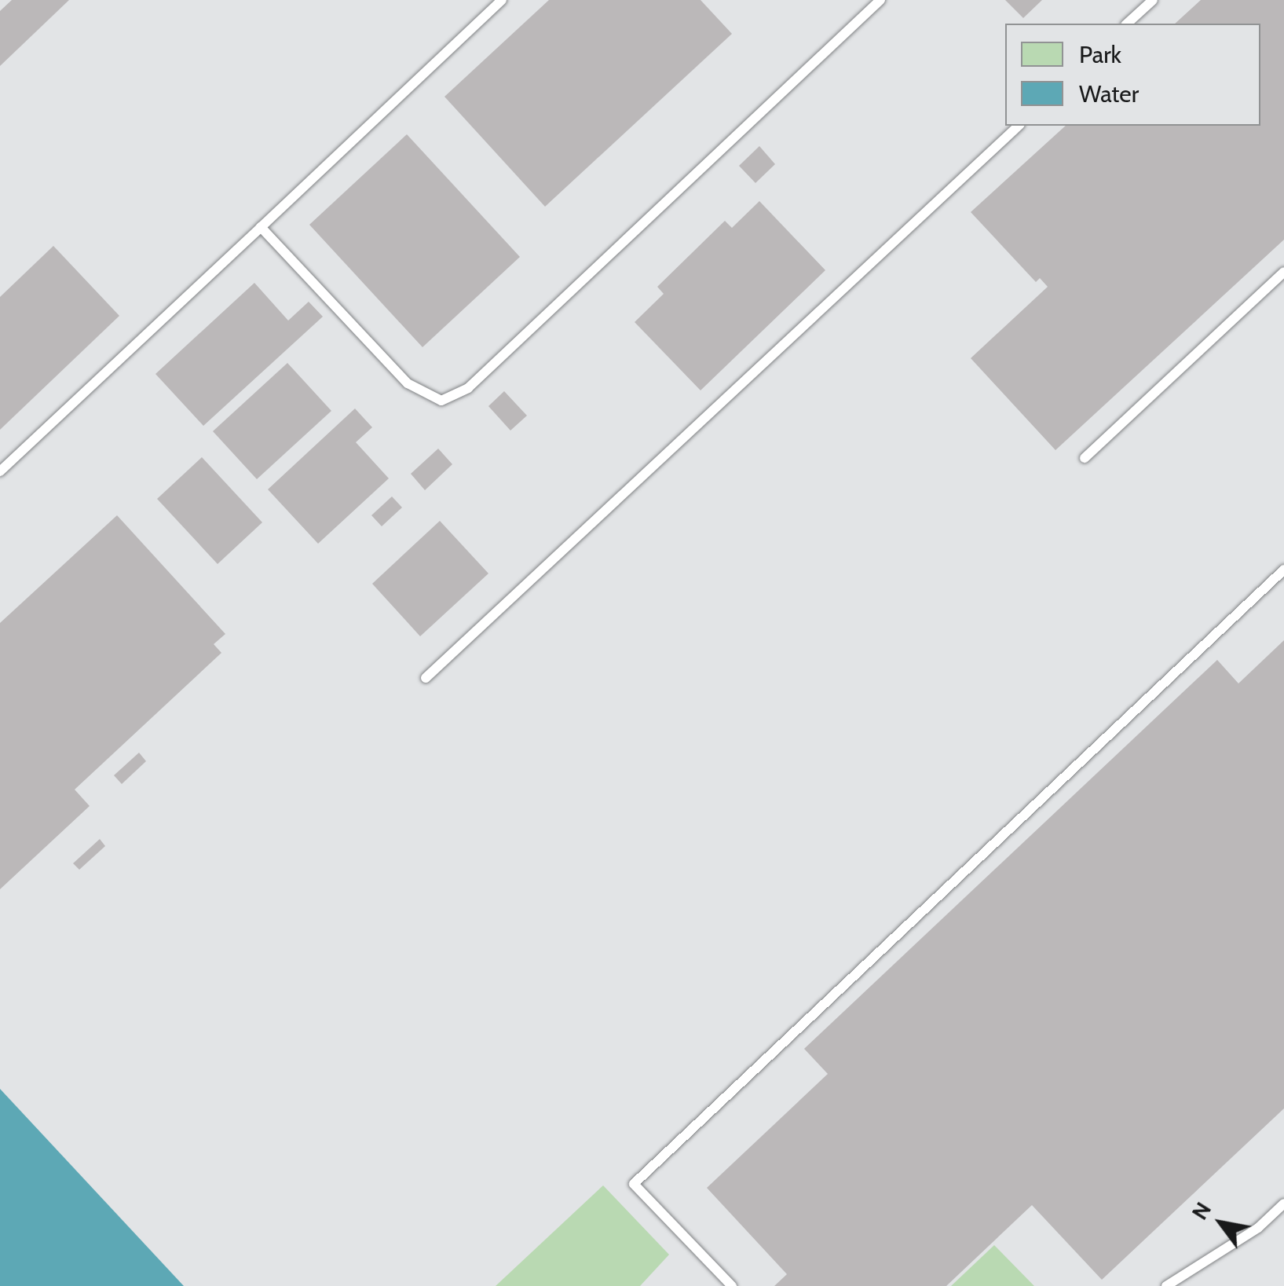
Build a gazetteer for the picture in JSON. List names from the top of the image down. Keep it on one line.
{"legend":["Park","Water"],"north":"top left"}
